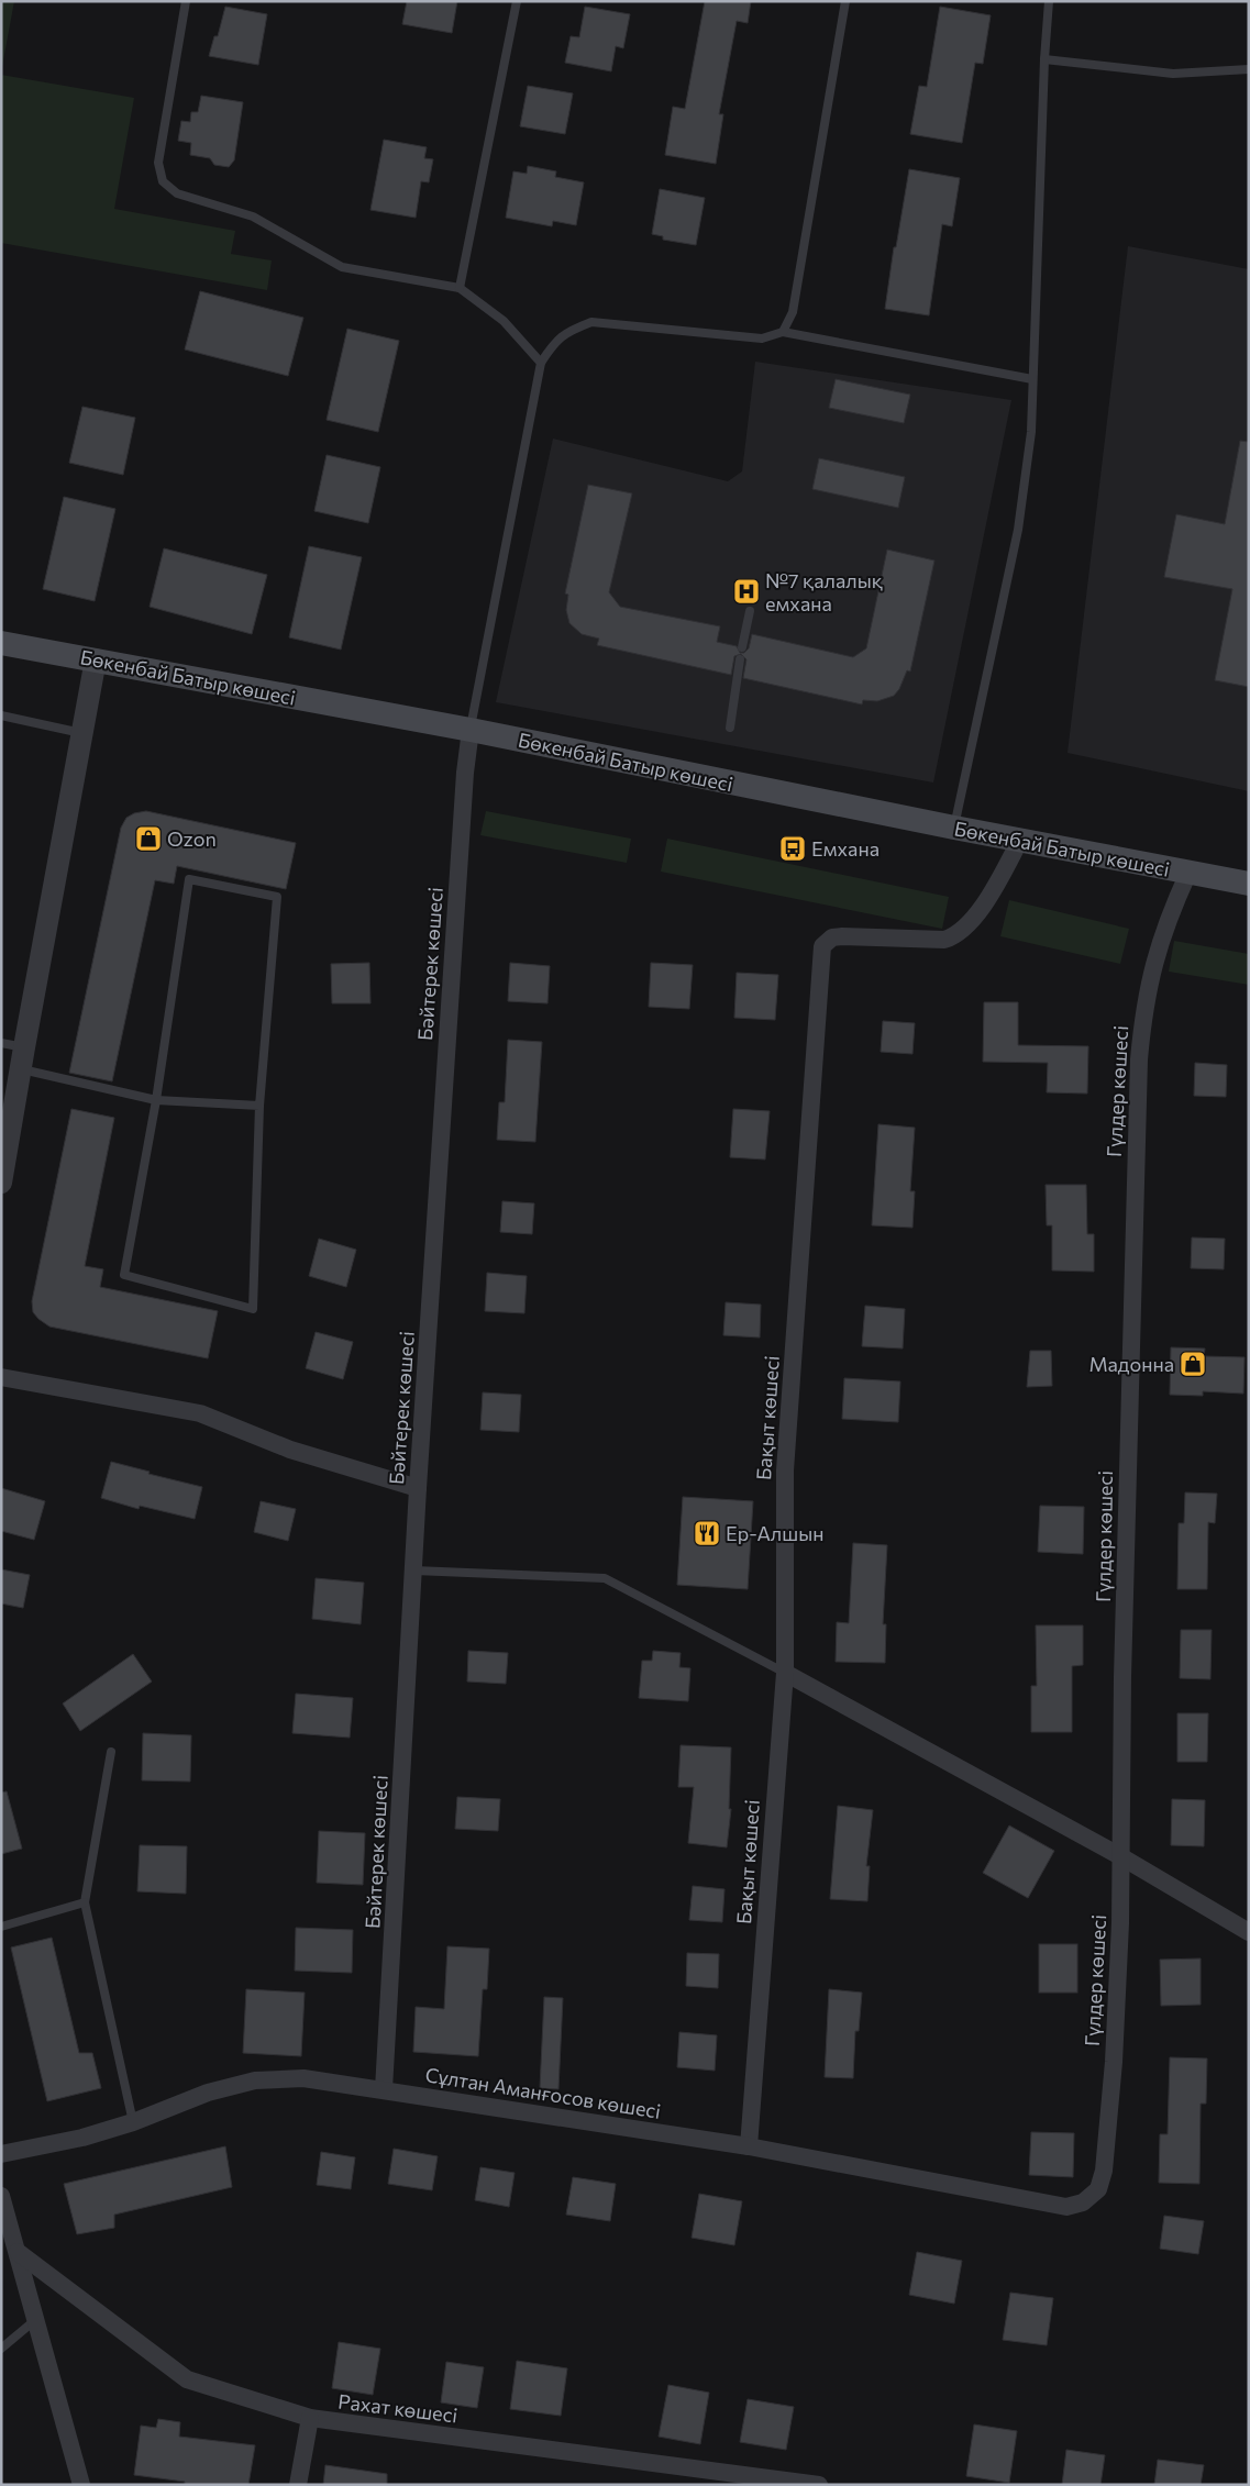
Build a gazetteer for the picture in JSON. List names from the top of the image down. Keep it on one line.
{"streets":{"main road":["Бөкенбай Батыр көшесі"],"street":["Бәйтерек көшесі","Гүлдер көшесі","Бақыт көшесі","Сұлтан Аманғосов көшесі","Рахат көшесі"]},"crossings":[["Бөкенбай Батыр көшесі","Бәйтерек көшесі"],["Бөкенбай Батыр көшесі","Гүлдер көшесі"],["Бөкенбай Батыр көшесі","Бақыт көшесі"],["Бәйтерек көшесі","Сұлтан Аманғосов көшесі"],["Гүлдер көшесі","Сұлтан Аманғосов көшесі"],["Бақыт көшесі","Сұлтан Аманғосов көшесі"]],"places":{"hospital":["№7 қалалық емхана"],"shop":["Ozon","Мадонна"],"bus stop":["Емхана"],"restaurant":["Ер-Алшын"]}}
